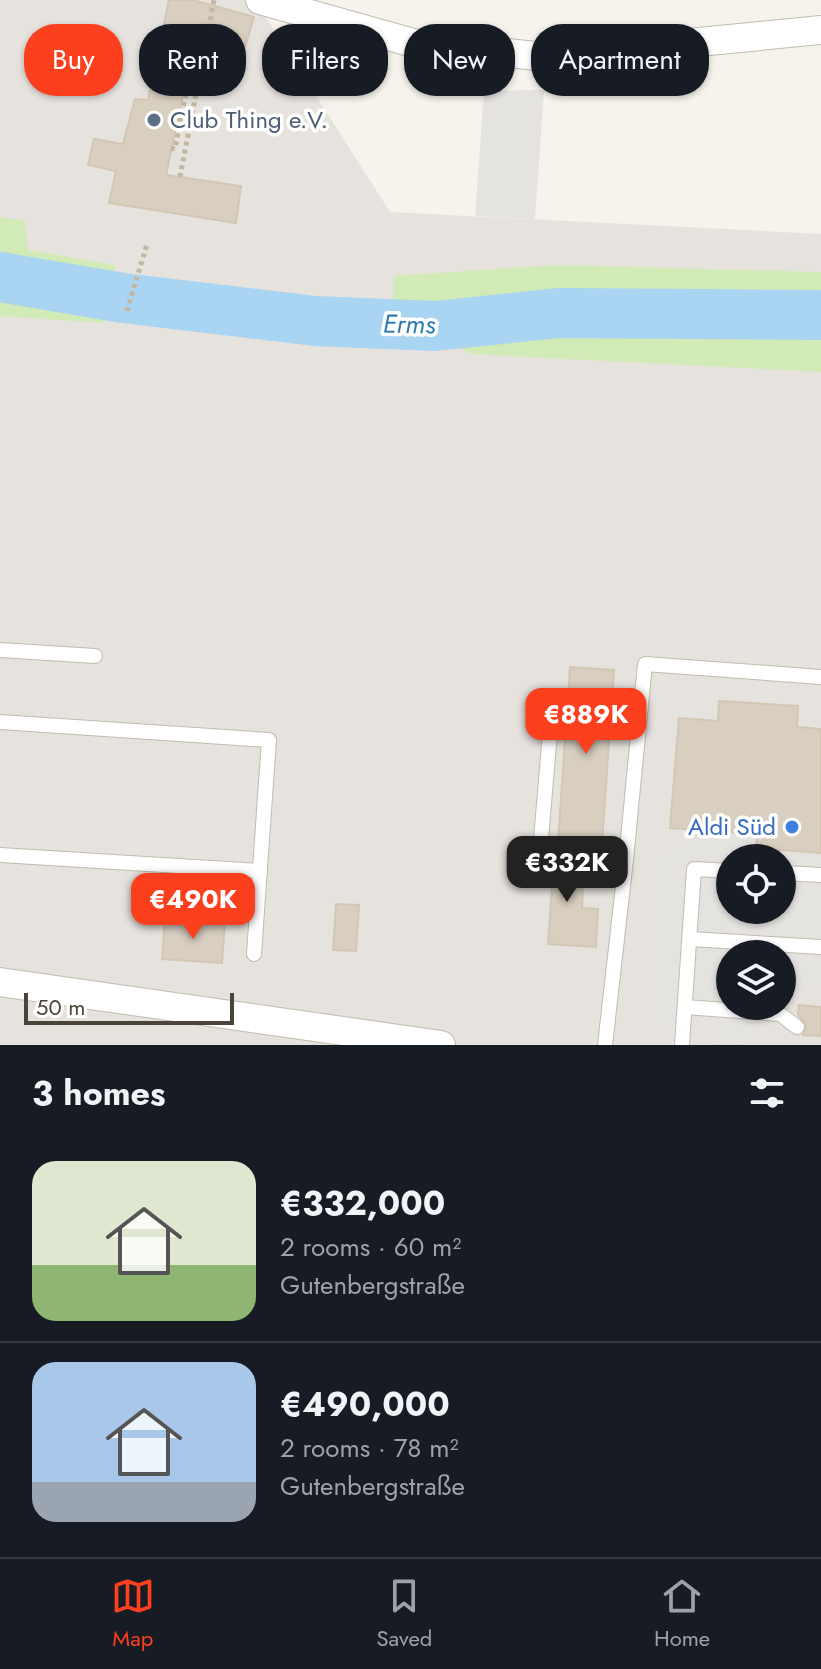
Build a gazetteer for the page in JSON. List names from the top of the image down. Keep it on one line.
{"water":["Erms"],"places":["Club Thing e.V.","Aldi Süd"],"scale_bar":"50 m","page":{"chip":["Buy","Rent","Filters","New","Apartment"],"price":["€889K","€332K","€490K"],"scale":"50 m","heading":"3 homes","list":[{"name":"€332,000","note":"2 rooms · 60 m² · Gutenbergstraße"},{"name":"€490,000","note":"2 rooms · 78 m² · Gutenbergstraße"}],"tabs":["Map","Saved","Home"]}}
